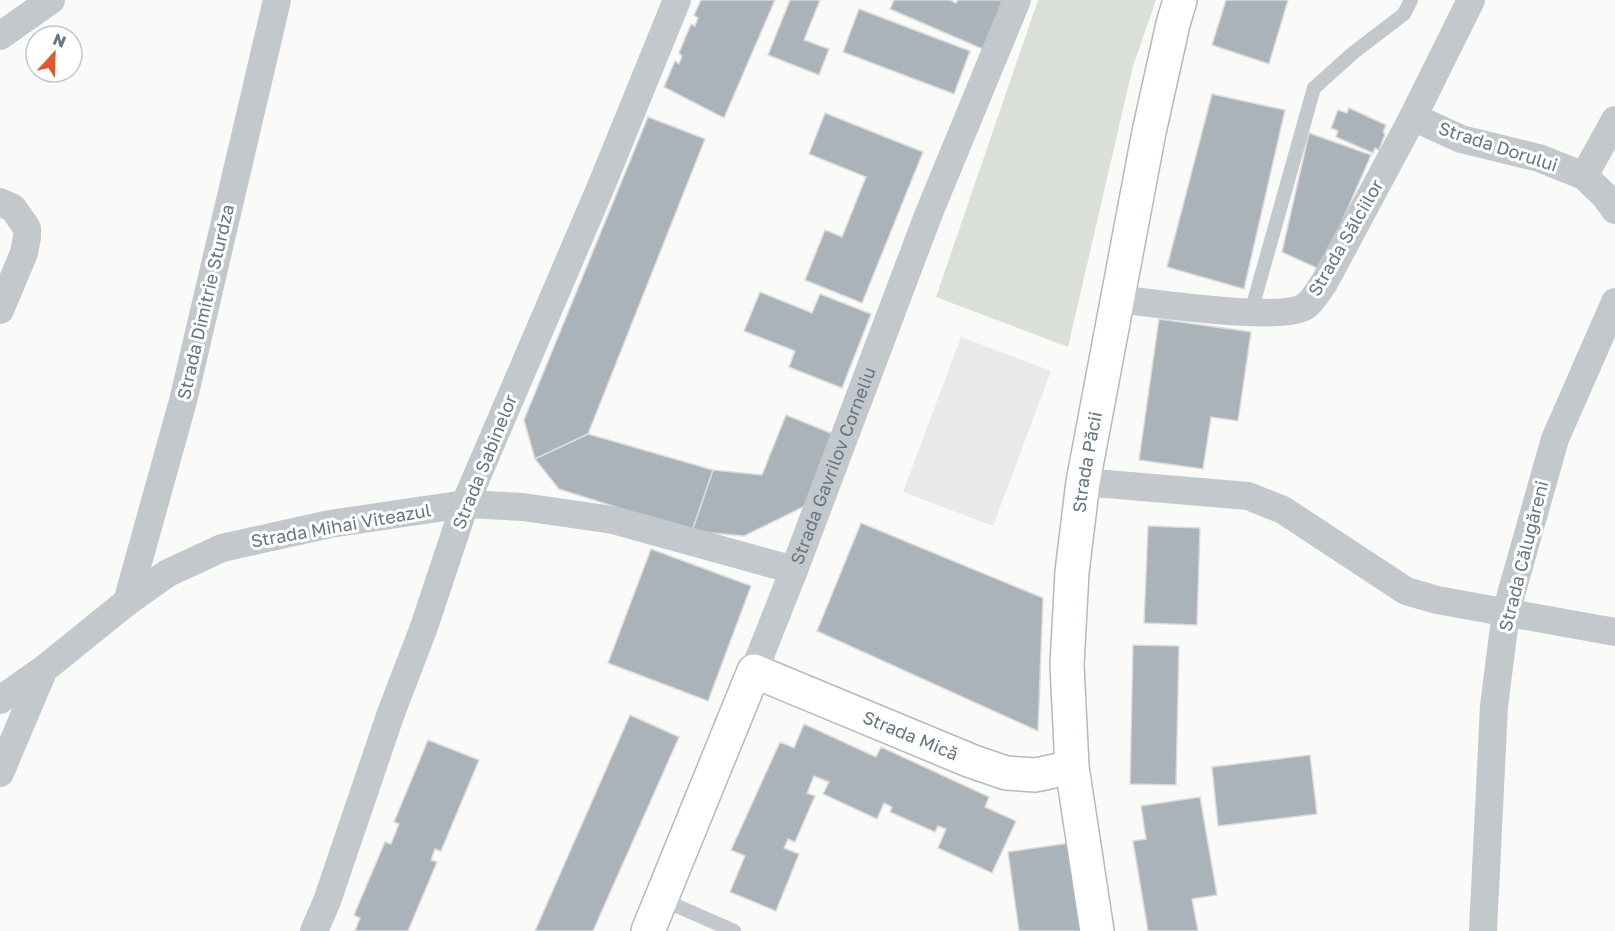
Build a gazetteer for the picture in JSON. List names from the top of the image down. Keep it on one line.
{"streets":{"street":["Strada Dorului","Strada Sălciilor","Strada Dimitrie Sturdza","Strada Sabinelor","Strada Păcii","Strada Gavrilov Corneliu","Strada Mihai Viteazul","Strada Călugăreni","Strada Mică"]},"crossings":[["Strada Dorului","Strada Sălciilor"],["Strada Sălciilor","Strada Păcii"],["Strada Dimitrie Sturdza","Strada Mihai Viteazul"],["Strada Sabinelor","Strada Mihai Viteazul"],["Strada Păcii","Strada Mică"],["Strada Gavrilov Corneliu","Strada Mihai Viteazul"],["Strada Gavrilov Corneliu","Strada Mică"]],"north":"top"}
